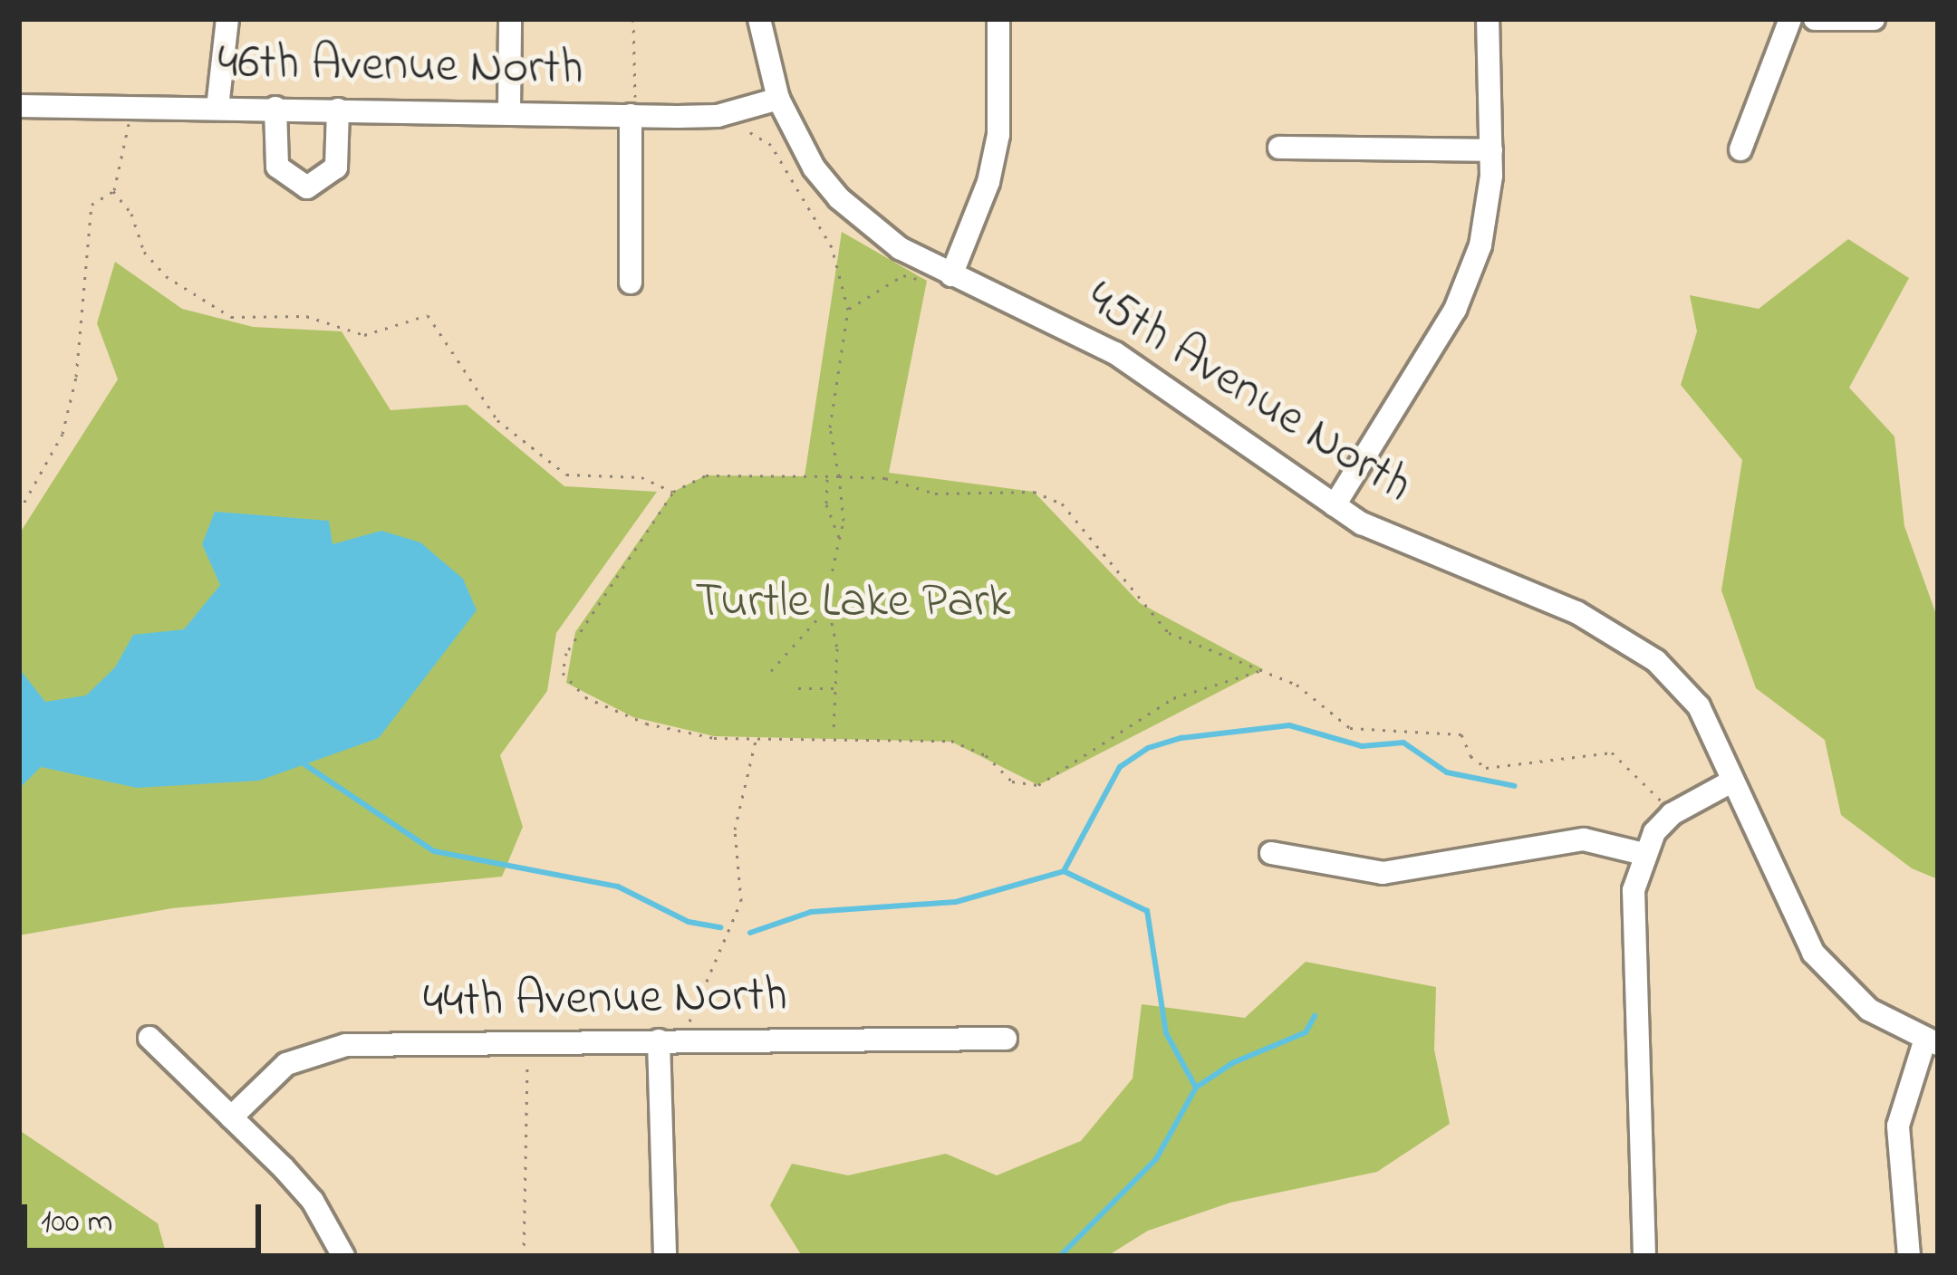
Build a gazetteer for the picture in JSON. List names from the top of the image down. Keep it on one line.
{"streets":{"street":["46th Avenue North","45th Avenue North","44th Avenue North"]},"crossings":[["46th Avenue North","45th Avenue North"]],"parks":["Turtle Lake Park"],"scale_bar":"100 m"}
